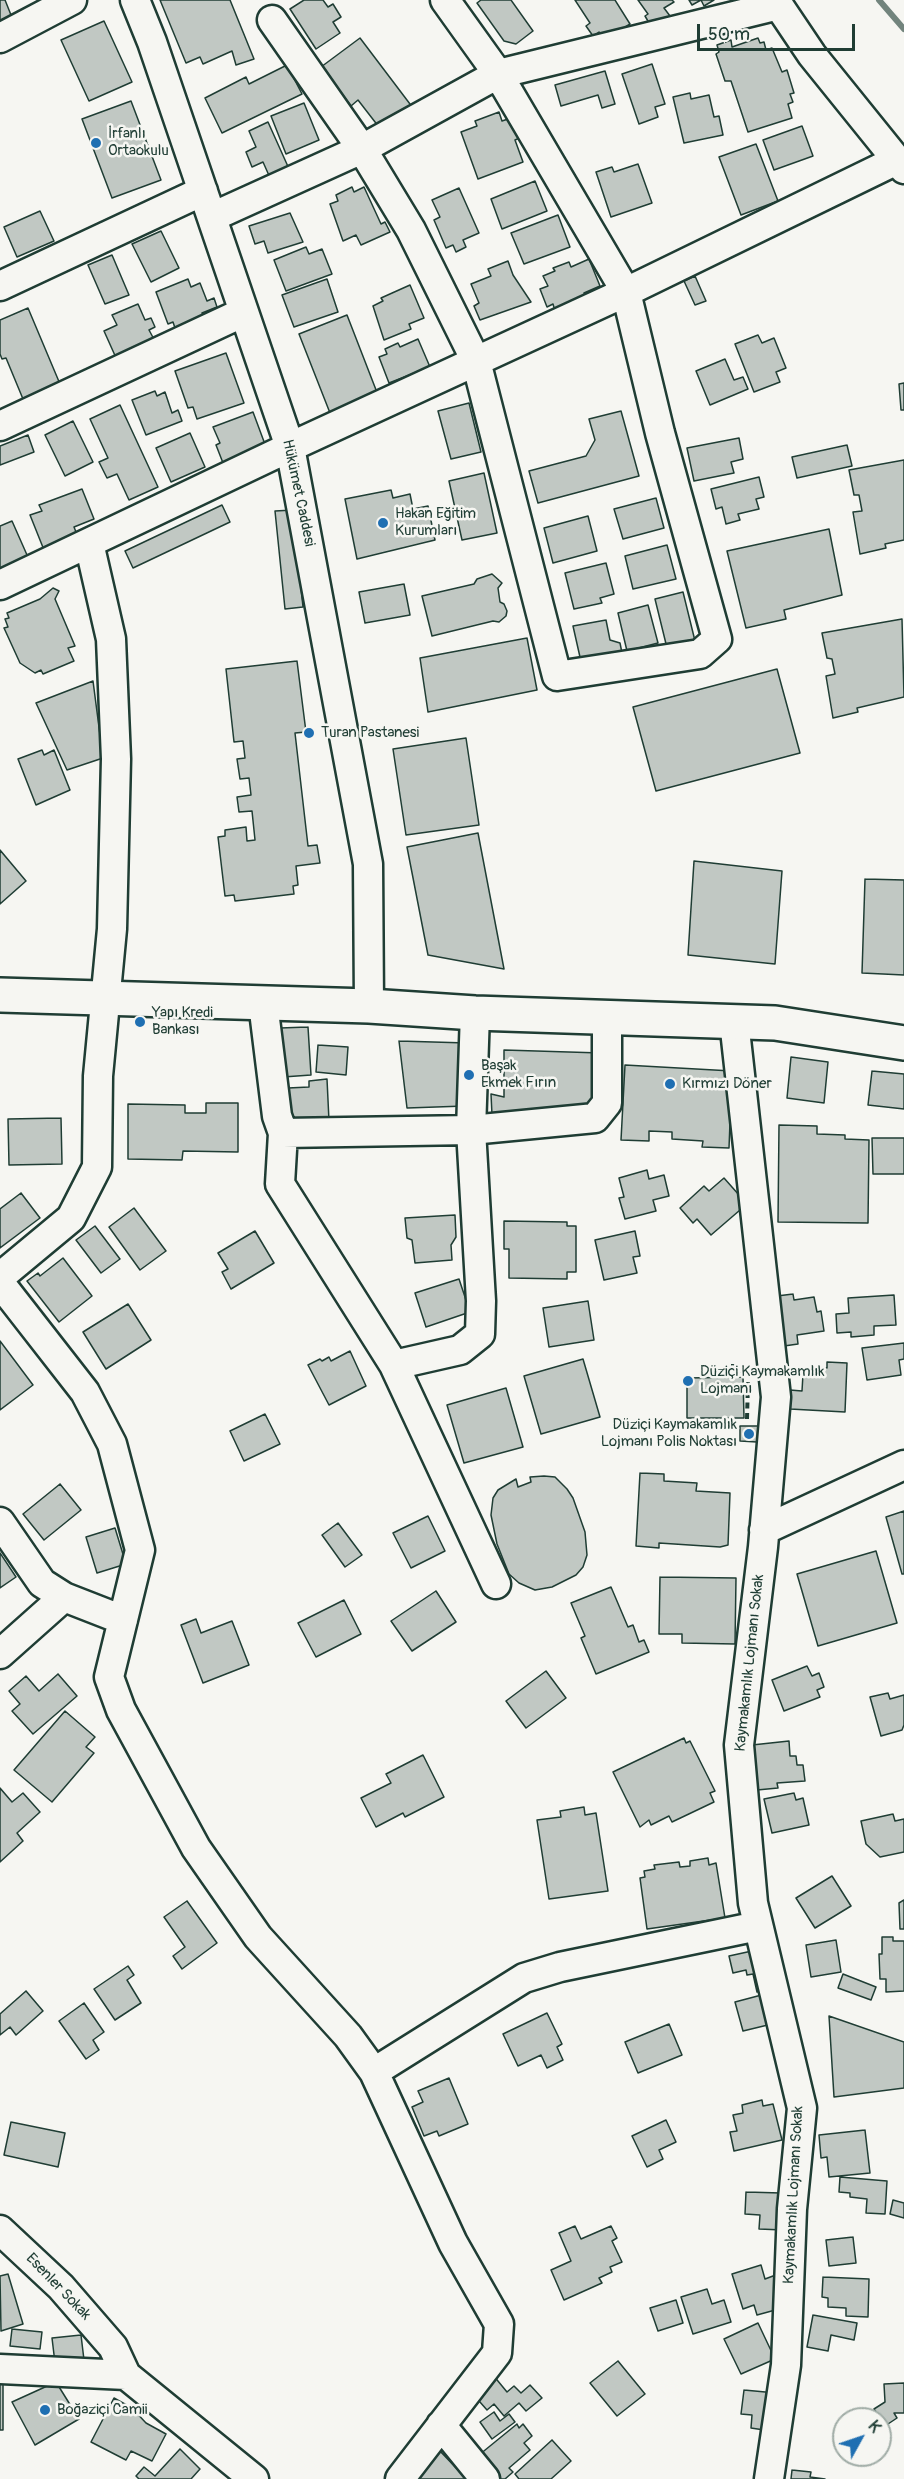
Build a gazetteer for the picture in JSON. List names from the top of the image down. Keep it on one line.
{"streets":{"street":["Hükümet Caddesi","Kaymakamlık Lojmanı Sokak","Esenler Sokak"]},"places":["İrfanlı Ortaokulu","Hakan Eğitim Kurumları","Turan Pastanesi","Yapı Kredi Bankası","Başak Ekmek Fırın","Kırmızı Döner","Düziçi Kaymakamlık Lojmanı","Düziçi Kaymakamlık Lojmanı Polis Noktası","Boğaziçi Camii"],"scale_bar":"50 m","north":"top right"}
